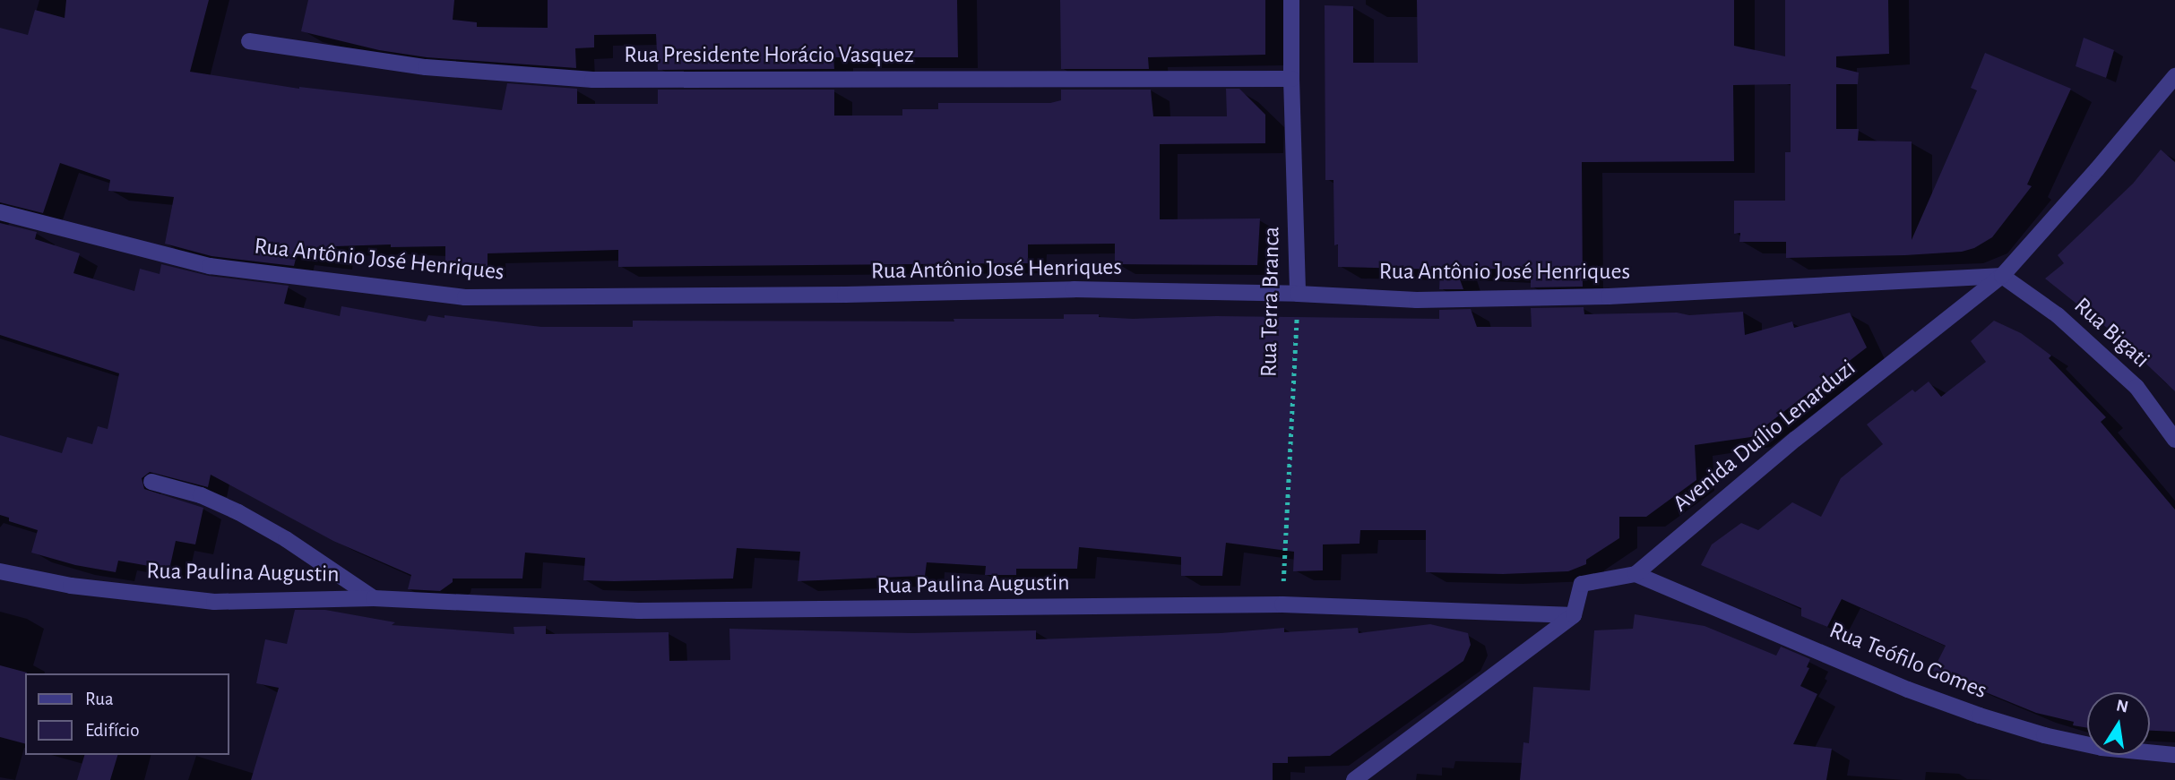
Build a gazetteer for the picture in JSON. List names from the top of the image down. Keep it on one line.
{"streets":{"street":["Rua Presidente Horácio Vasquez","Rua Antônio José Henriques","Rua Terra Branca","Rua Bigati","Avenida Duílio Lenarduzi","Rua Paulina Augustin","Rua Teófilo Gomes"]},"crossings":[["Rua Presidente Horácio Vasquez","Rua Terra Branca"],["Rua Antônio José Henriques","Rua Terra Branca"],["Rua Antônio José Henriques","Rua Bigati"],["Rua Antônio José Henriques","Avenida Duílio Lenarduzi"],["Rua Terra Branca","Rua Paulina Augustin"],["Rua Bigati","Avenida Duílio Lenarduzi"],["Avenida Duílio Lenarduzi","Rua Paulina Augustin"],["Avenida Duílio Lenarduzi","Rua Teófilo Gomes"]],"legend":["Rua","Edifício"],"north":"top"}
